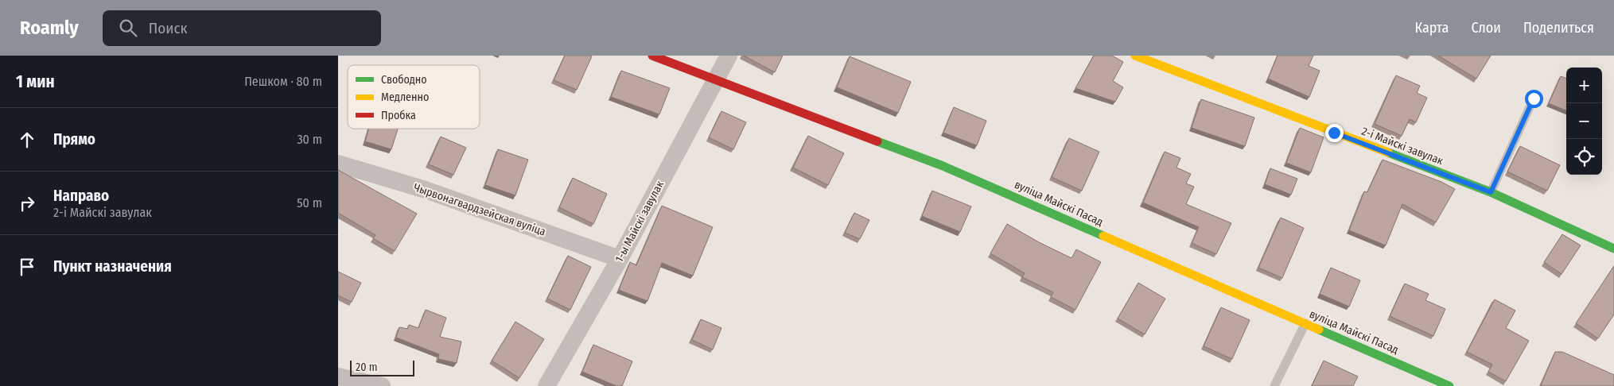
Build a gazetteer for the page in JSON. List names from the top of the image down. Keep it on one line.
{"streets":{"street":["2-і Майскі завулак","вуліца Майскі Пасад","Чырвонагвардзейская вуліца","1-ы Майскі завулак"]},"crossings":[["вуліца Майскі Пасад","1-ы Майскі завулак"],["Чырвонагвардзейская вуліца","1-ы Майскі завулак"]],"legend":["Свободно","Медленно","Пробка"],"scale_bar":"20 m","page":{"header":"Roamly","search":"Поиск","nav":["Карта","Слои","Поделиться"],"heading":["1 мин","Пешком · 80 m"],"map_buttons":["+","−"],"list":[["Прямо","30 m"],["Направо","2-і Майскі завулак","50 m"],"Пункт назначения"],"scale":"20 m"}}
